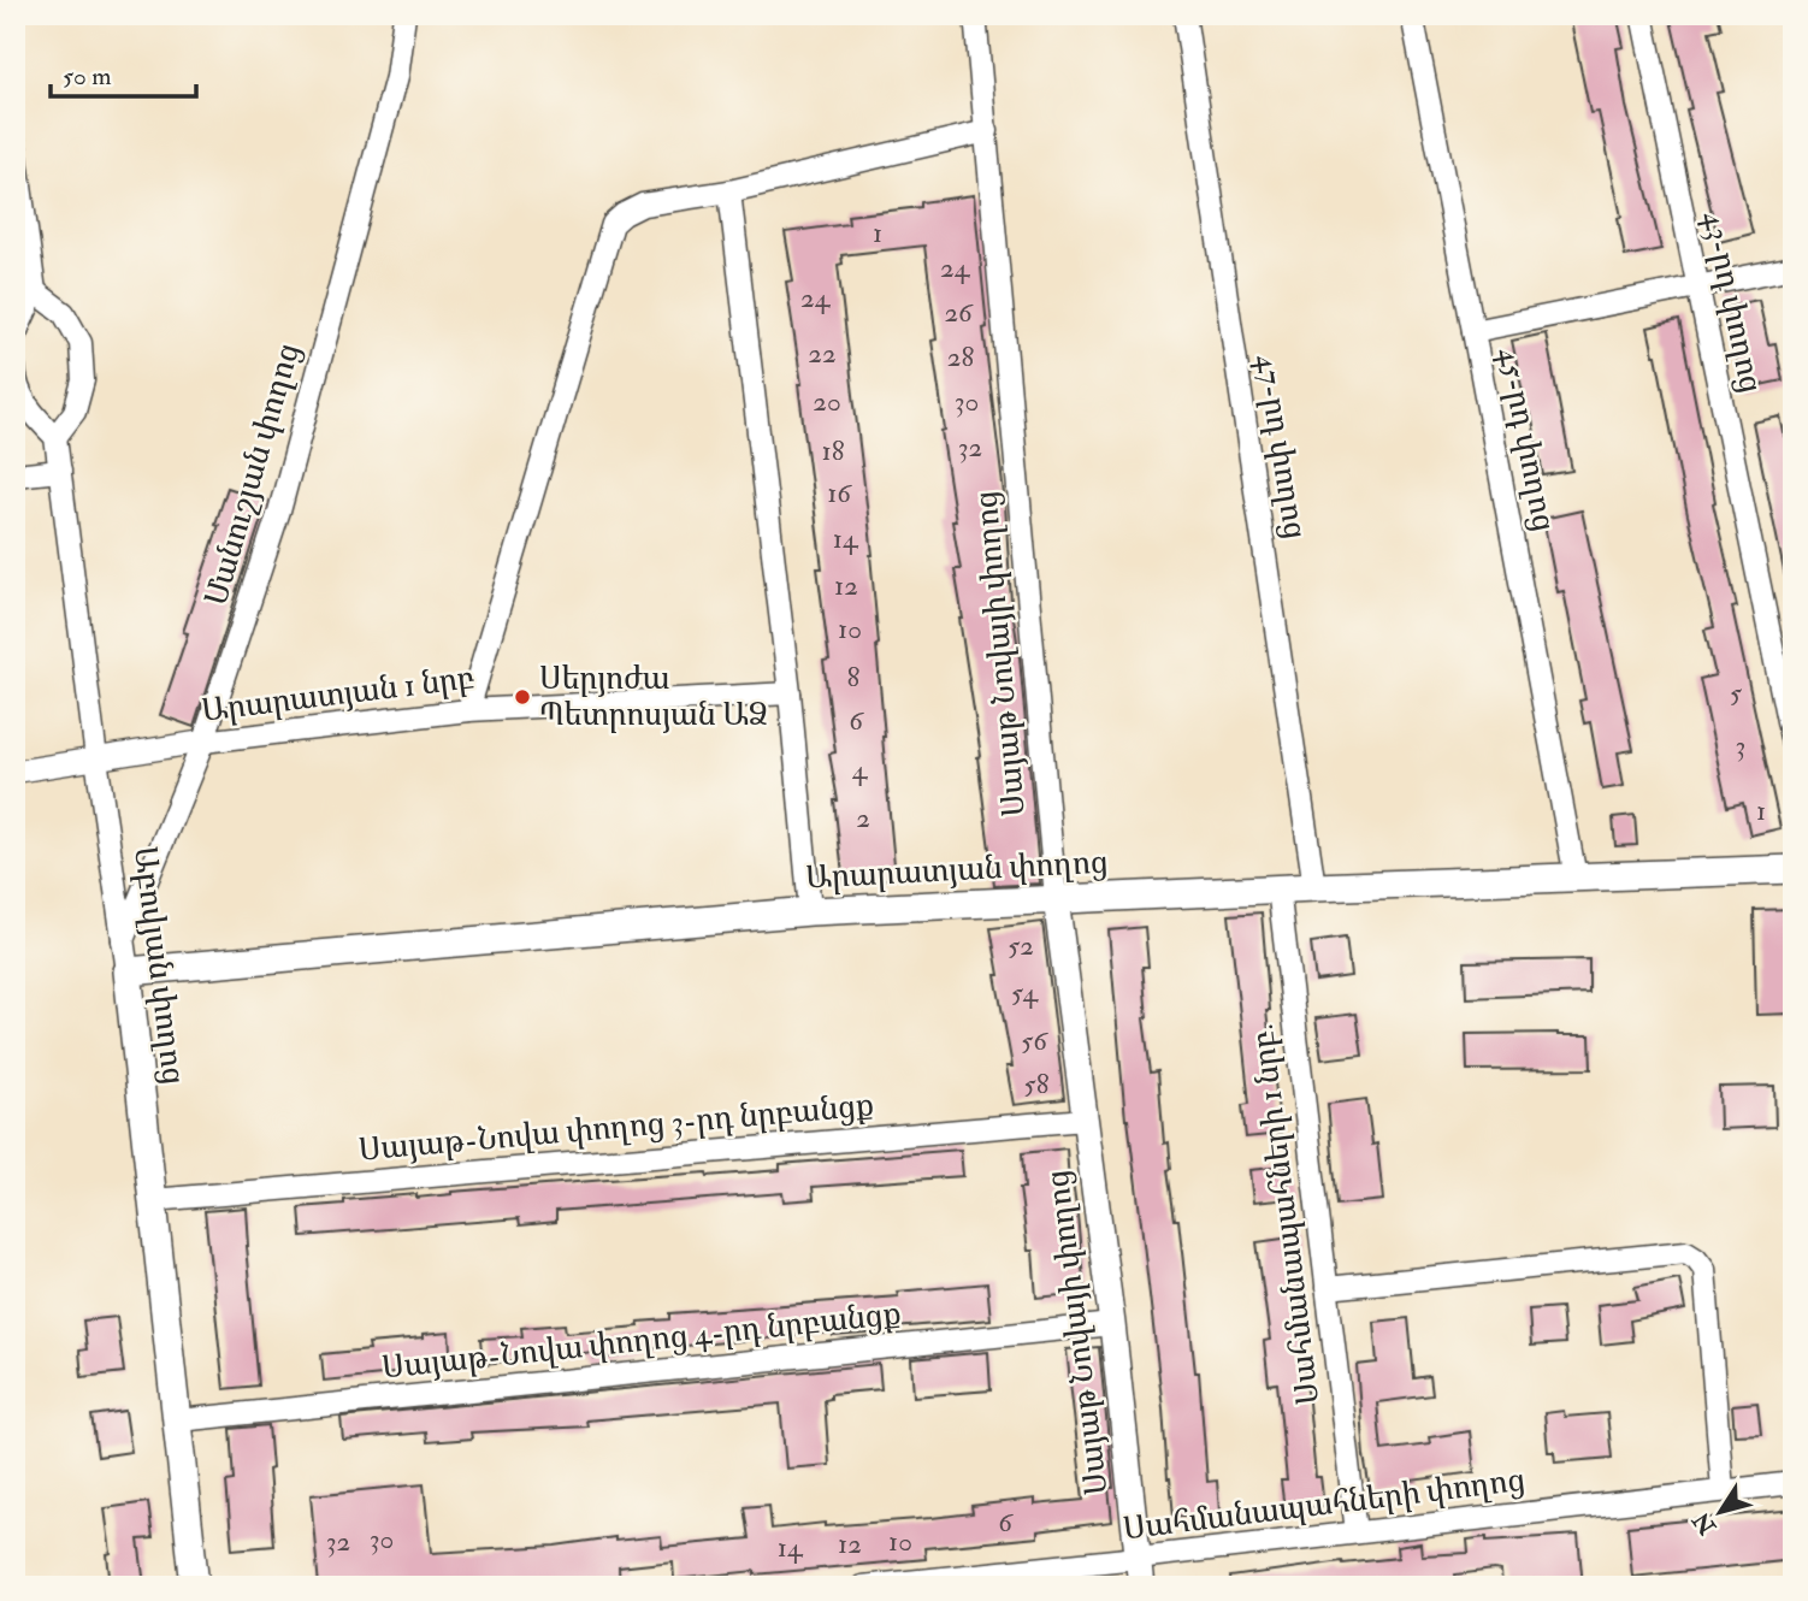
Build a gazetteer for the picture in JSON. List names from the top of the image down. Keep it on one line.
{"streets":{"main road":["Արարատյան փողոց","Աբովյան փողոց"],"street":["43-րդ փողոց","45-րդ փողոց","47-րդ փողոց","Մանուշյան փողոց","Սայաթ Նովայի փողոց","Արարատյան 1 նրբ","Սայաթ-Նովա փողոց 3-րդ նրբանցք","Սահմանապահների 1 նրբ.","Սայաթ-Նովա փողոց 4-րդ նրբանցք","Սահմանապահների փողոց"]},"crossings":[["45-րդ փողոց","Արարատյան փողոց"],["47-րդ փողոց","Արարատյան փողոց"],["Մանուշյան փողոց","Արարատյան 1 նրբ"],["Մանուշյան փողոց","Աբովյան փողոց"],["Սայաթ Նովայի փողոց","Արարատյան փողոց"],["Սայաթ Նովայի փողոց","Սայաթ-Նովա փողոց 3-րդ նրբանցք"],["Սայաթ Նովայի փողոց","Սայաթ-Նովա փողոց 4-րդ նրբանցք"],["Սայաթ Նովայի փողոց","Սահմանապահների փողոց"],["Արարատյան 1 նրբ","Աբովյան փողոց"],["Արարատյան փողոց","Աբովյան փողոց"],["Արարատյան փողոց","Սահմանապահների 1 նրբ."],["Աբովյան փողոց","Սայաթ-Նովա փողոց 3-րդ նրբանցք"],["Աբովյան փողոց","Սայաթ-Նովա փողոց 4-րդ նրբանցք"],["Սահմանապահների 1 նրբ.","Սահմանապահների փողոց"]],"places":["Սերյոժա Պետրոսյան ԱՁ"],"house_numbers":["1","24","24","26","22","28","20","30","32","18","16","14","12","10","8","5","6","3","4","1","2","52","54","56","58","6","30","32","10","12","14"],"scale_bar":"50 m","north":"bottom left"}
